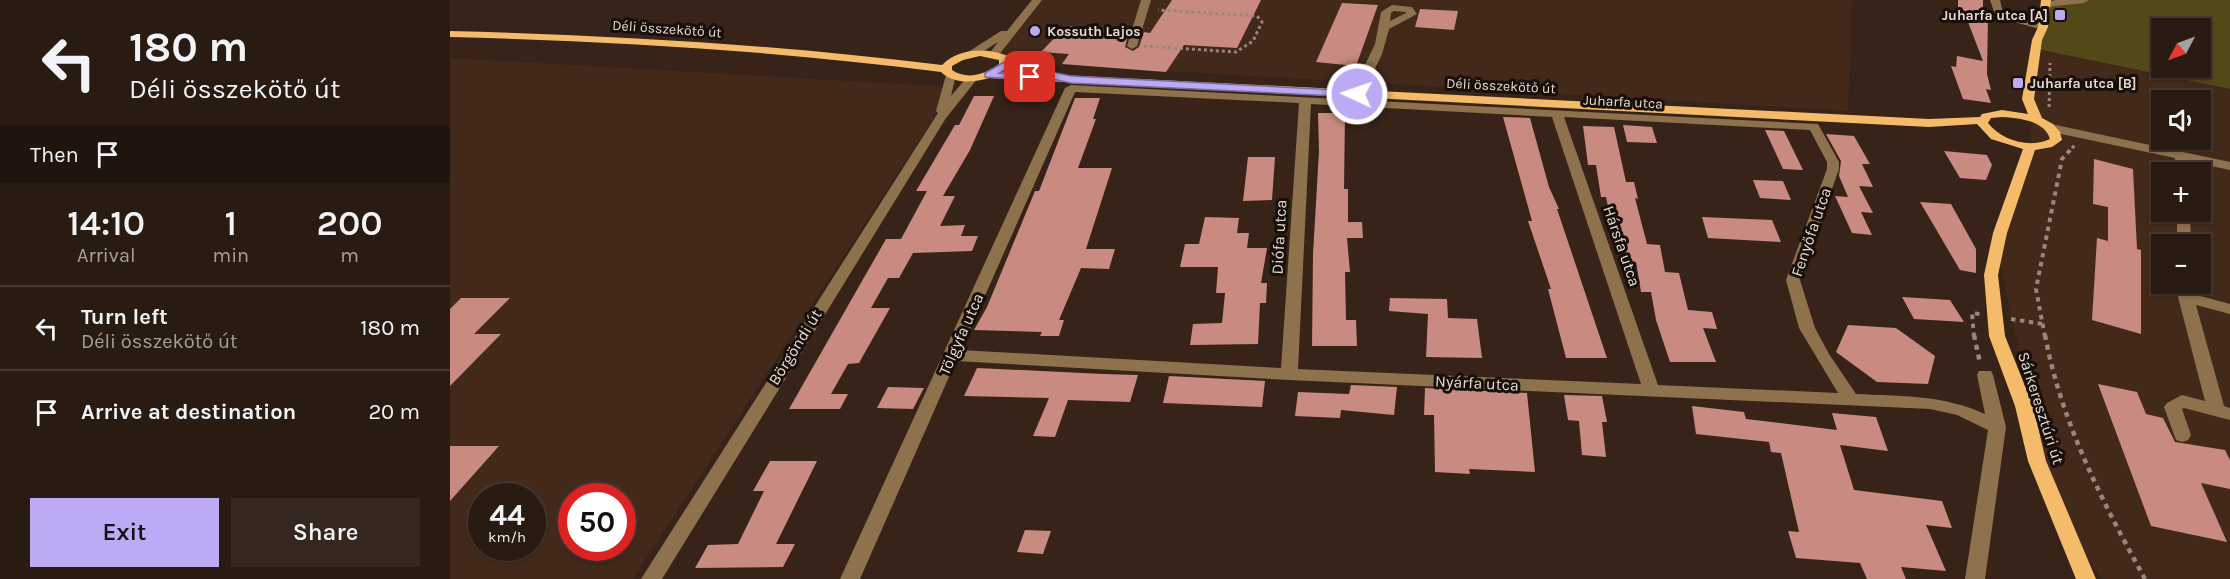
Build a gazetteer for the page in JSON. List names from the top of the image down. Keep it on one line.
{"streets":{"main road":["Déli összekötő út","Sárkeresztúri út"],"street":["Juharfa utca","Fenyőfa utca","Diófa utca","Hársfa utca","Tölgyfa utca","Börgöndi út","Nyárfa utca"]},"crossings":[["Déli összekötő út","Juharfa utca"],["Déli összekötő út","Tölgyfa utca"],["Déli összekötő út","Börgöndi út"],["Déli összekötő út","Sárkeresztúri út"],["Juharfa utca","Fenyőfa utca"],["Juharfa utca","Diófa utca"],["Juharfa utca","Hársfa utca"],["Juharfa utca","Tölgyfa utca"],["Fenyőfa utca","Nyárfa utca"],["Diófa utca","Nyárfa utca"],["Hársfa utca","Nyárfa utca"],["Tölgyfa utca","Nyárfa utca"]],"places":{"transit":["Juharfa utca [A]","Juharfa utca [B]"],"other":["Kossuth Lajos"]},"north":"bottom left","page":{"turn":["180 m","Déli összekötő út"],"map_buttons":["+","−"],"then":"Then","eta":["14:10","Arrival","1","min","200","m"],"list":[{"name":"Turn left","note":"Déli összekötő út","value":"180 m"},{"name":"Arrive at destination","value":"20 m"}],"speed":"44 km/h","limit":"50","buttons":["Exit","Share"]}}
